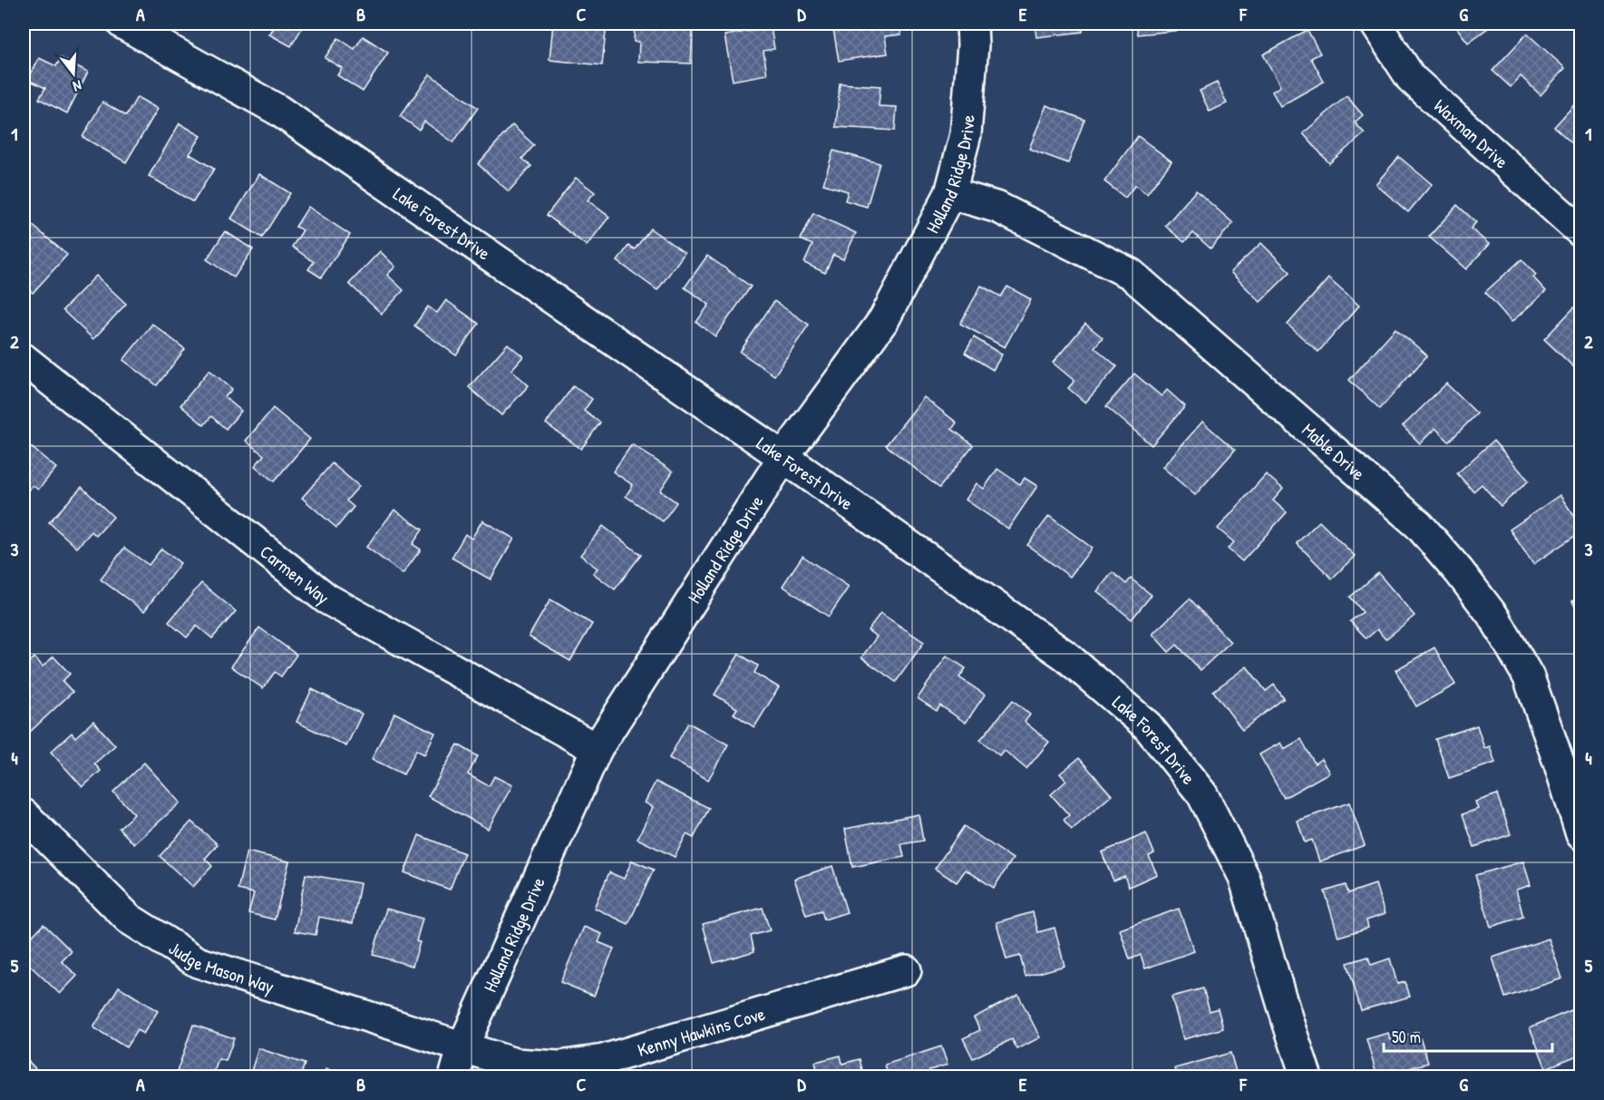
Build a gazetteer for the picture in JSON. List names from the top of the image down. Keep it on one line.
{"streets":{"street":["Waxman Drive","Holland Ridge Drive","Lake Forest Drive","Mable Drive","Carmen Way","Judge Mason Way","Kenny Hawkins Cove"]},"crossings":[["Holland Ridge Drive","Lake Forest Drive"],["Holland Ridge Drive","Mable Drive"],["Holland Ridge Drive","Carmen Way"],["Holland Ridge Drive","Judge Mason Way"],["Holland Ridge Drive","Kenny Hawkins Cove"],["Judge Mason Way","Kenny Hawkins Cove"]],"scale_bar":"50 m","north":"bottom","grid":{"columns":["A","B","C","D","E","F","G"],"rows":["1","2","3","4","5"]}}
